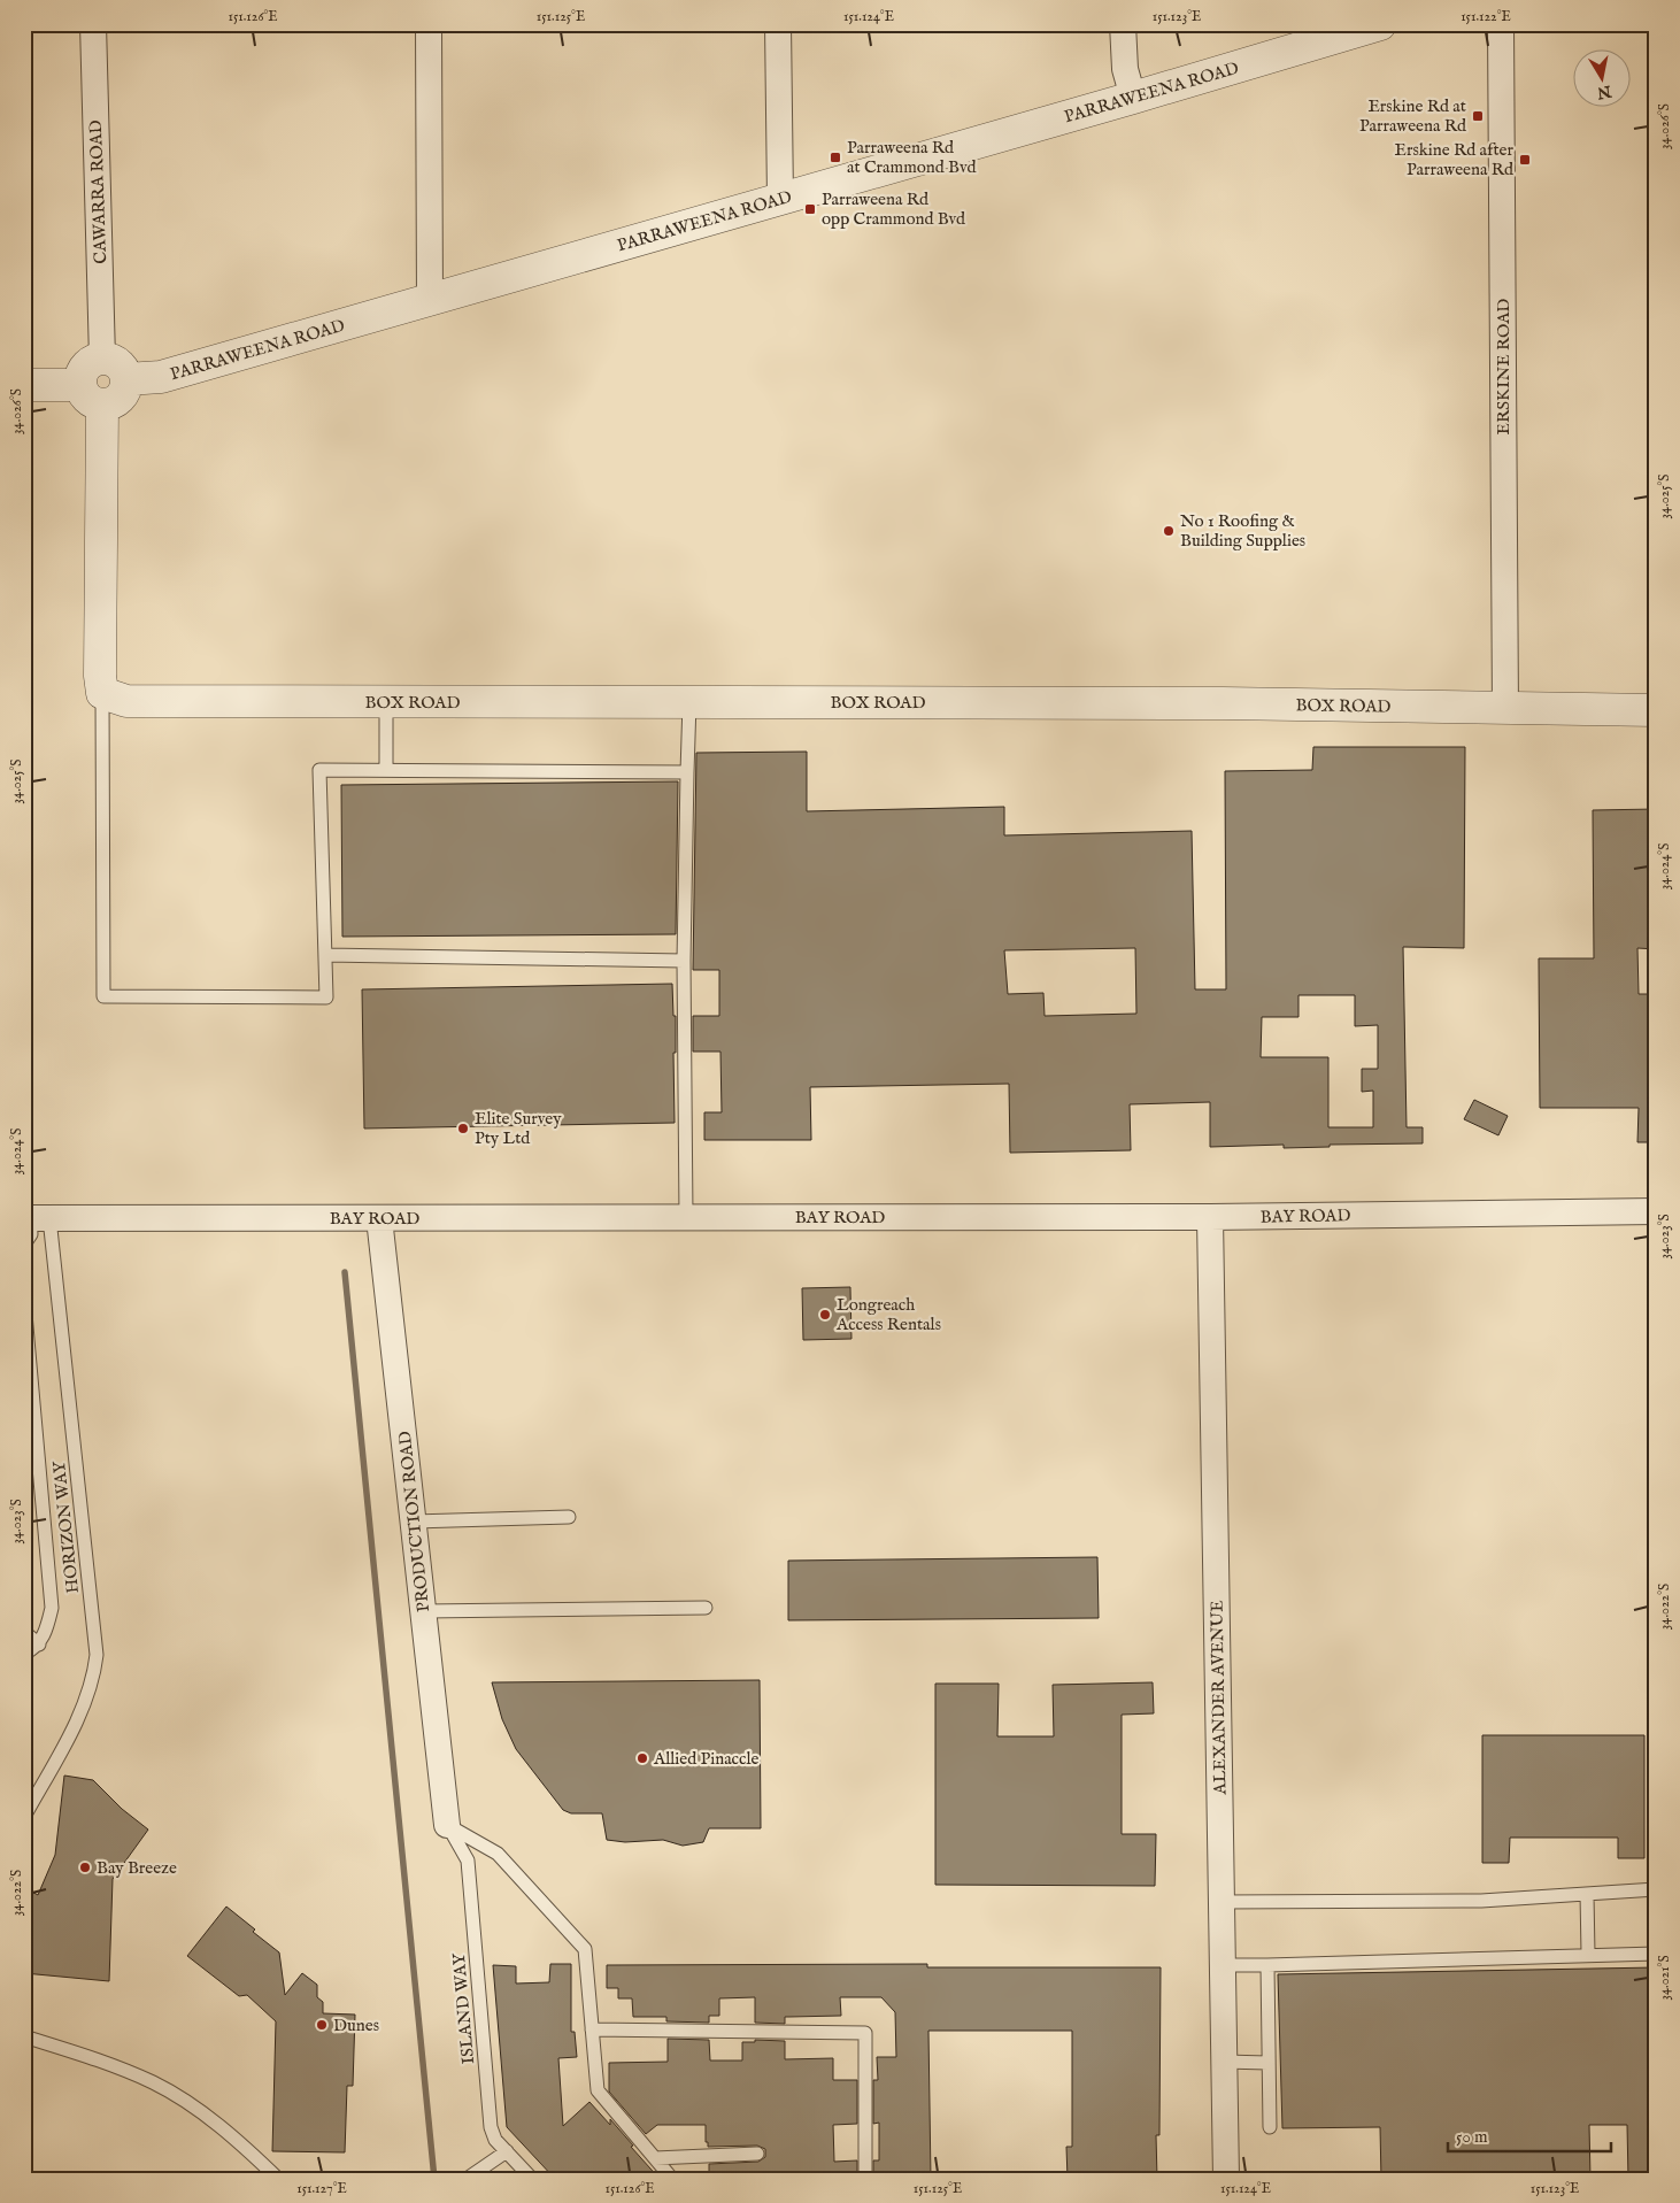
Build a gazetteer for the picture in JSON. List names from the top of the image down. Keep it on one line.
{"streets":{"street":["PARRAWEENA ROAD","CAWARRA ROAD","ERSKINE ROAD","BOX ROAD","BAY ROAD","PRODUCTION ROAD","ALEXANDER AVENUE"],"lane":["HORIZON WAY","ISLAND WAY"]},"crossings":[["PARRAWEENA ROAD","CAWARRA ROAD"],["ERSKINE ROAD","BOX ROAD"],["BAY ROAD","PRODUCTION ROAD"],["BAY ROAD","HORIZON WAY"],["BAY ROAD","ALEXANDER AVENUE"],["PRODUCTION ROAD","ISLAND WAY"]],"places":{"transit":["Erskine Rd at Parraweena Rd","Parraweena Rd at Crammond Bvd","Erskine Rd after Parraweena Rd","Parraweena Rd opp Crammond Bvd"],"other":["No 1 Roofing & Building Supplies","Elite Survey Pty Ltd","Longreach Access Rentals","Allied Pinaccle","Bay Breeze","Dunes"]},"scale_bar":"50 m","north":"bottom","coordinates":["151.126°E","151.125°E","151.124°E","151.123°E","151.122°E","34.026°S","34.025°S","34.024°S","34.023°S","34.022°S","34.021°S","151.127°E"]}
